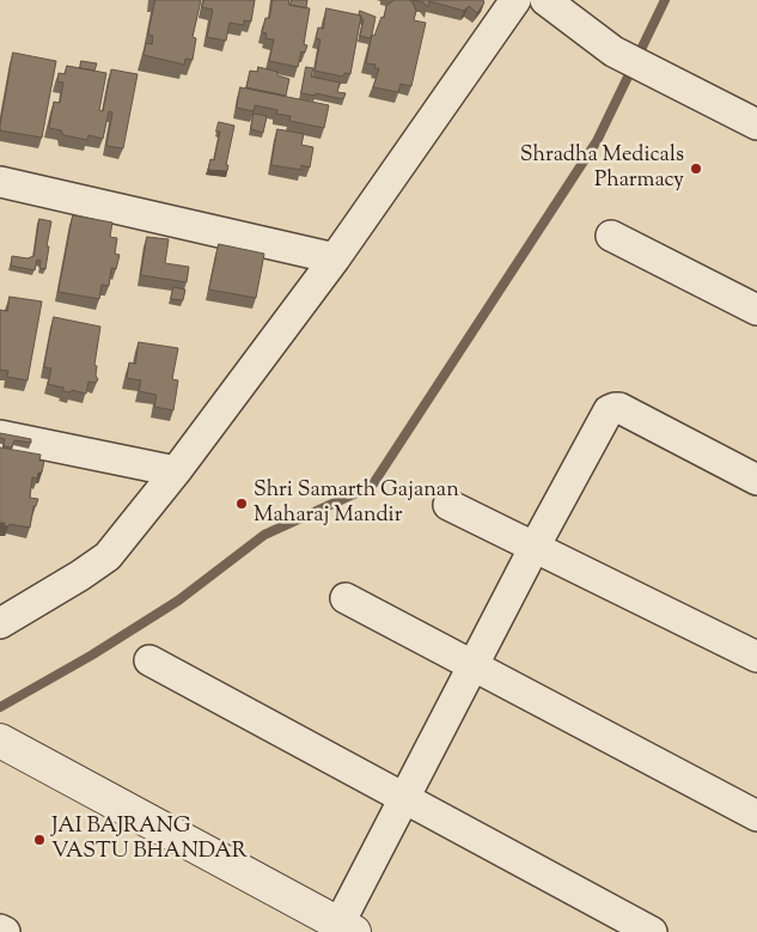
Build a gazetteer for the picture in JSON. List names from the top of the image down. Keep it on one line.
{"places":["Shradha Medicals Pharmacy","Shri Samarth Gajanan Maharaj Mandir","JAI BAJRANG VASTU BHANDAR"]}
